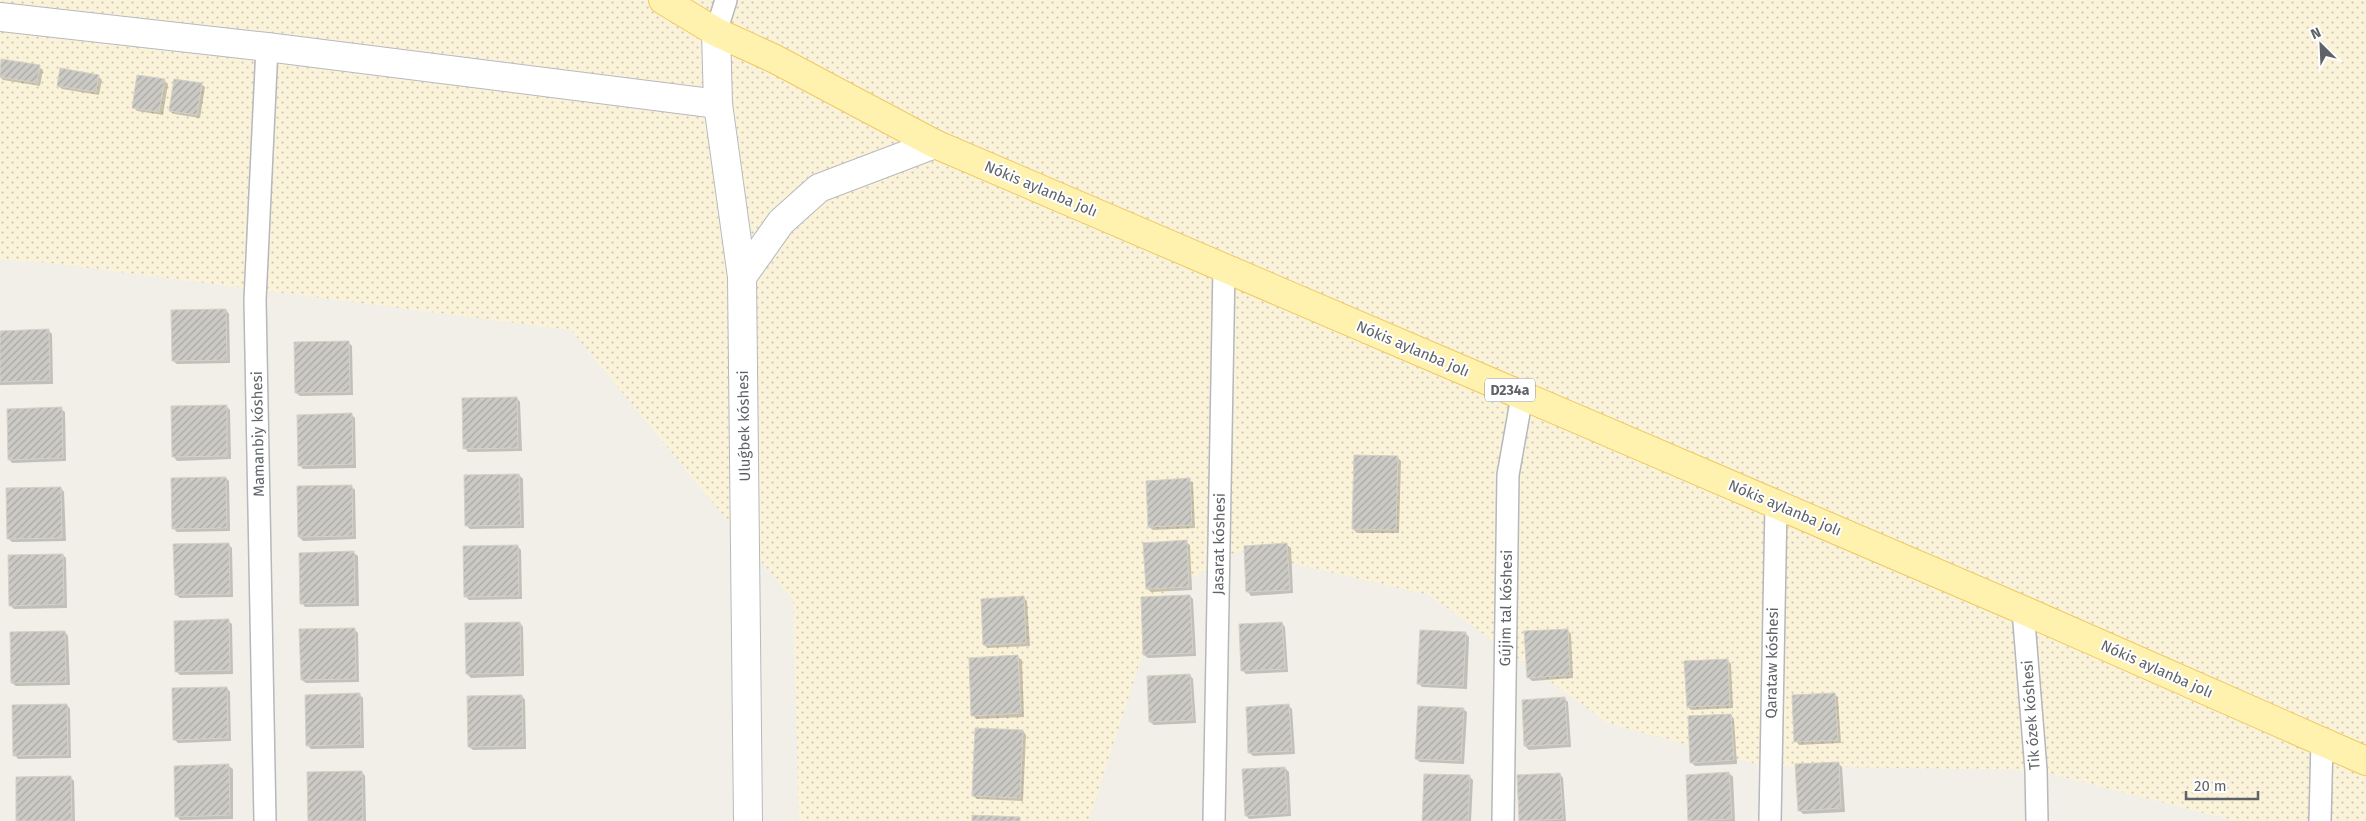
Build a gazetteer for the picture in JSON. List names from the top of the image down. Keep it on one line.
{"streets":{"main road":["Nókis aylanba jolı","D234a"],"street":["Uluǵbek kóshesi","Mamanbiy kóshesi","Jasarat kóshesi","Gújim tal kóshesi","Qarataw kóshesi","Tik ózek kóshesi"]},"crossings":[["Nókis aylanba jolı","Uluǵbek kóshesi"],["Nókis aylanba jolı","Jasarat kóshesi"],["Nókis aylanba jolı","Gújim tal kóshesi"],["Nókis aylanba jolı","Qarataw kóshesi"],["Nókis aylanba jolı","Tik ózek kóshesi"]],"scale_bar":"20 m","north":"top left"}
